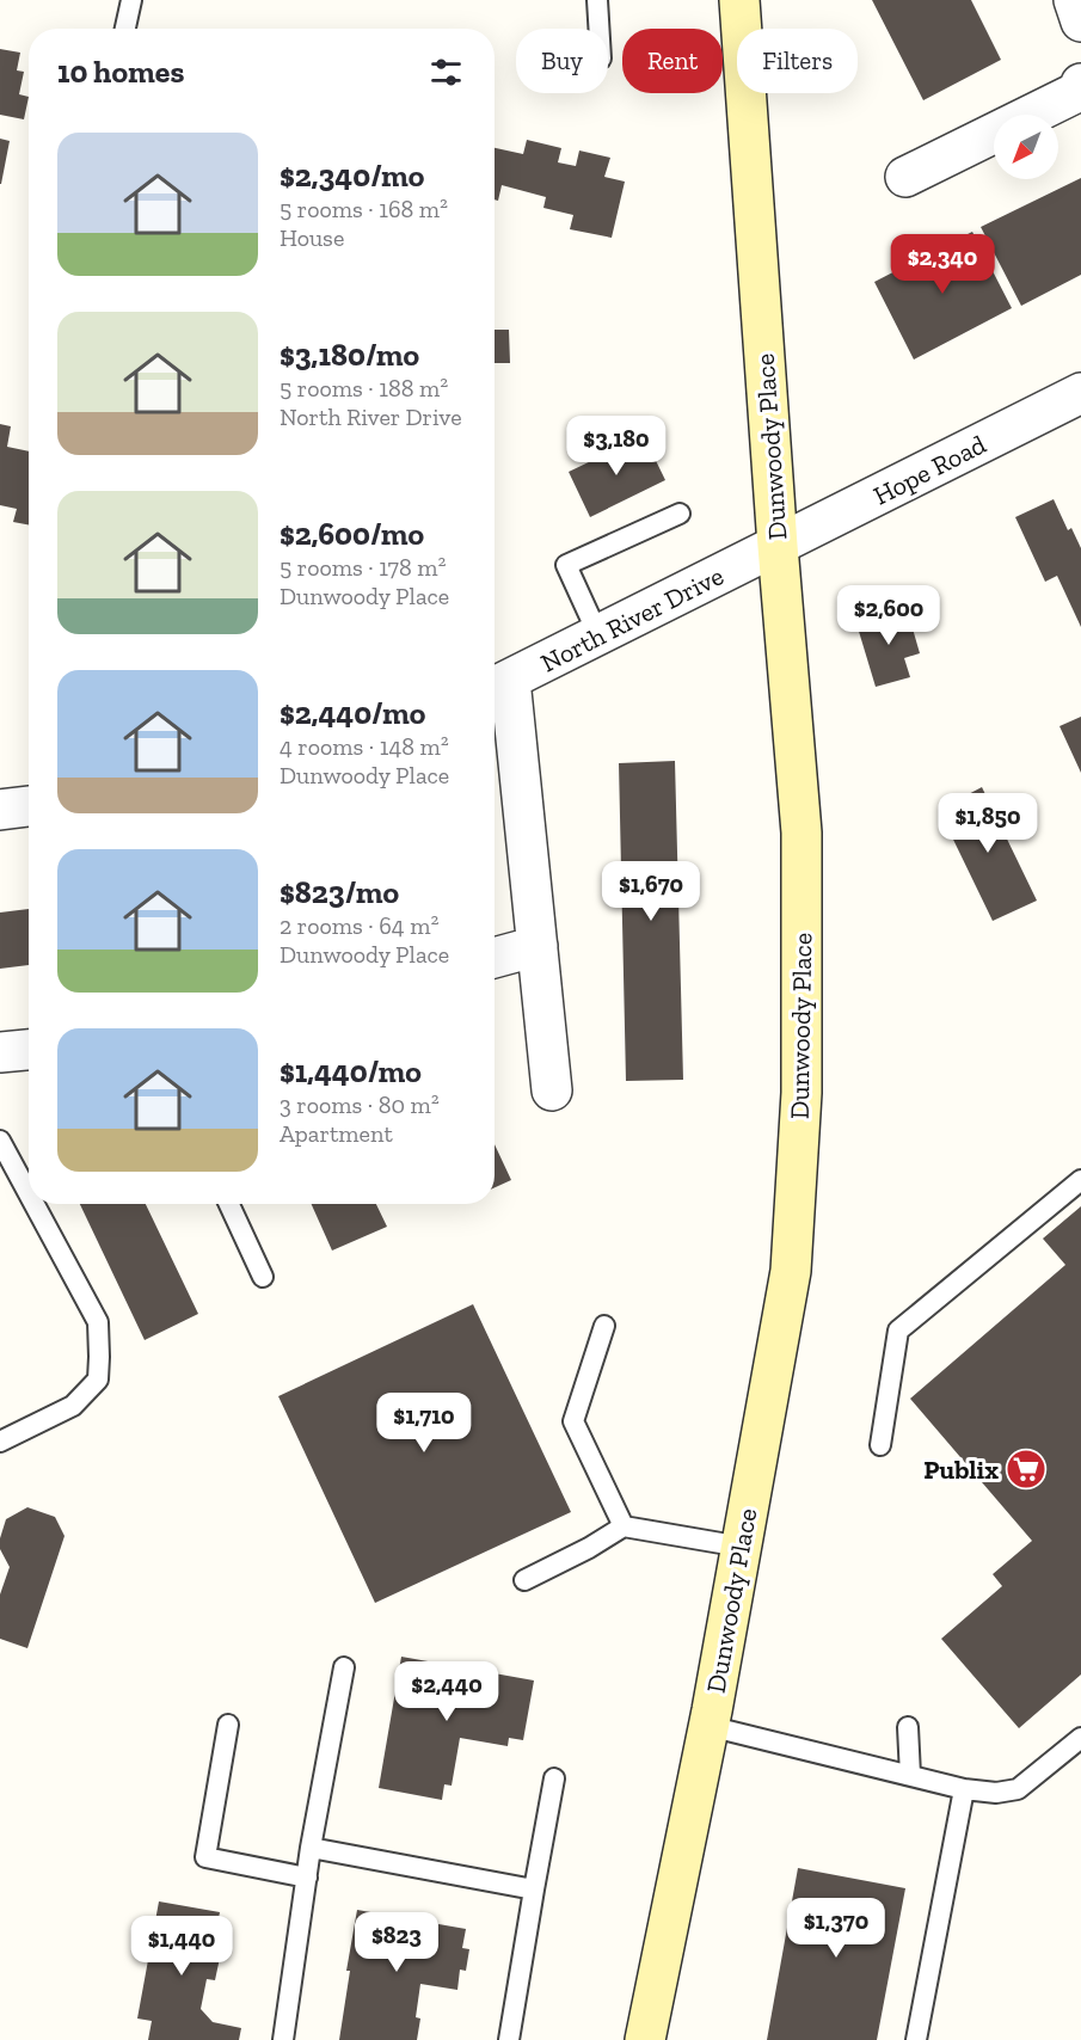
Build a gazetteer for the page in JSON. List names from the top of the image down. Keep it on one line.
{"streets":{"street":["Dunwoody Place","Hope Road","North River Drive"]},"crossings":[["Dunwoody Place","Hope Road"],["Dunwoody Place","North River Drive"],["Hope Road","North River Drive"]],"places":{"supermarket":["Publix"]},"north":"bottom left","page":{"chip":["Buy","Rent","Filters"],"heading":"10 homes","list":[{"name":"$2,340/mo","note":"5 rooms · 168 m² · House"},{"name":"$3,180/mo","note":"5 rooms · 188 m² · North River Drive"},{"name":"$2,600/mo","note":"5 rooms · 178 m² · Dunwoody Place"},{"name":"$2,440/mo","note":"4 rooms · 148 m² · Dunwoody Place"},{"name":"$823/mo","note":"2 rooms · 64 m² · Dunwoody Place"},{"name":"$1,440/mo","note":"3 rooms · 80 m² · Apartment"}],"price":["$2,340","$3,180","$2,600","$1,850","$1,670","$1,710","$2,440","$1,370","$823","$1,440"]}}
